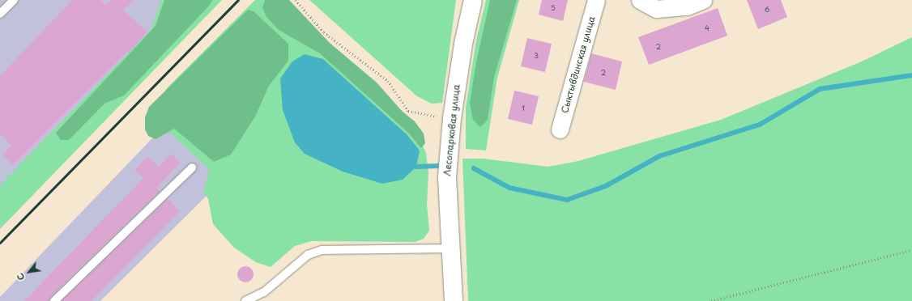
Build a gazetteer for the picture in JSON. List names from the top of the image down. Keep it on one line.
{"streets":{"street":["Сыктывдинская улица","Лесопарковая улица"]},"house_numbers":["5","6","4","2","3","2","1"],"north":"bottom left"}
